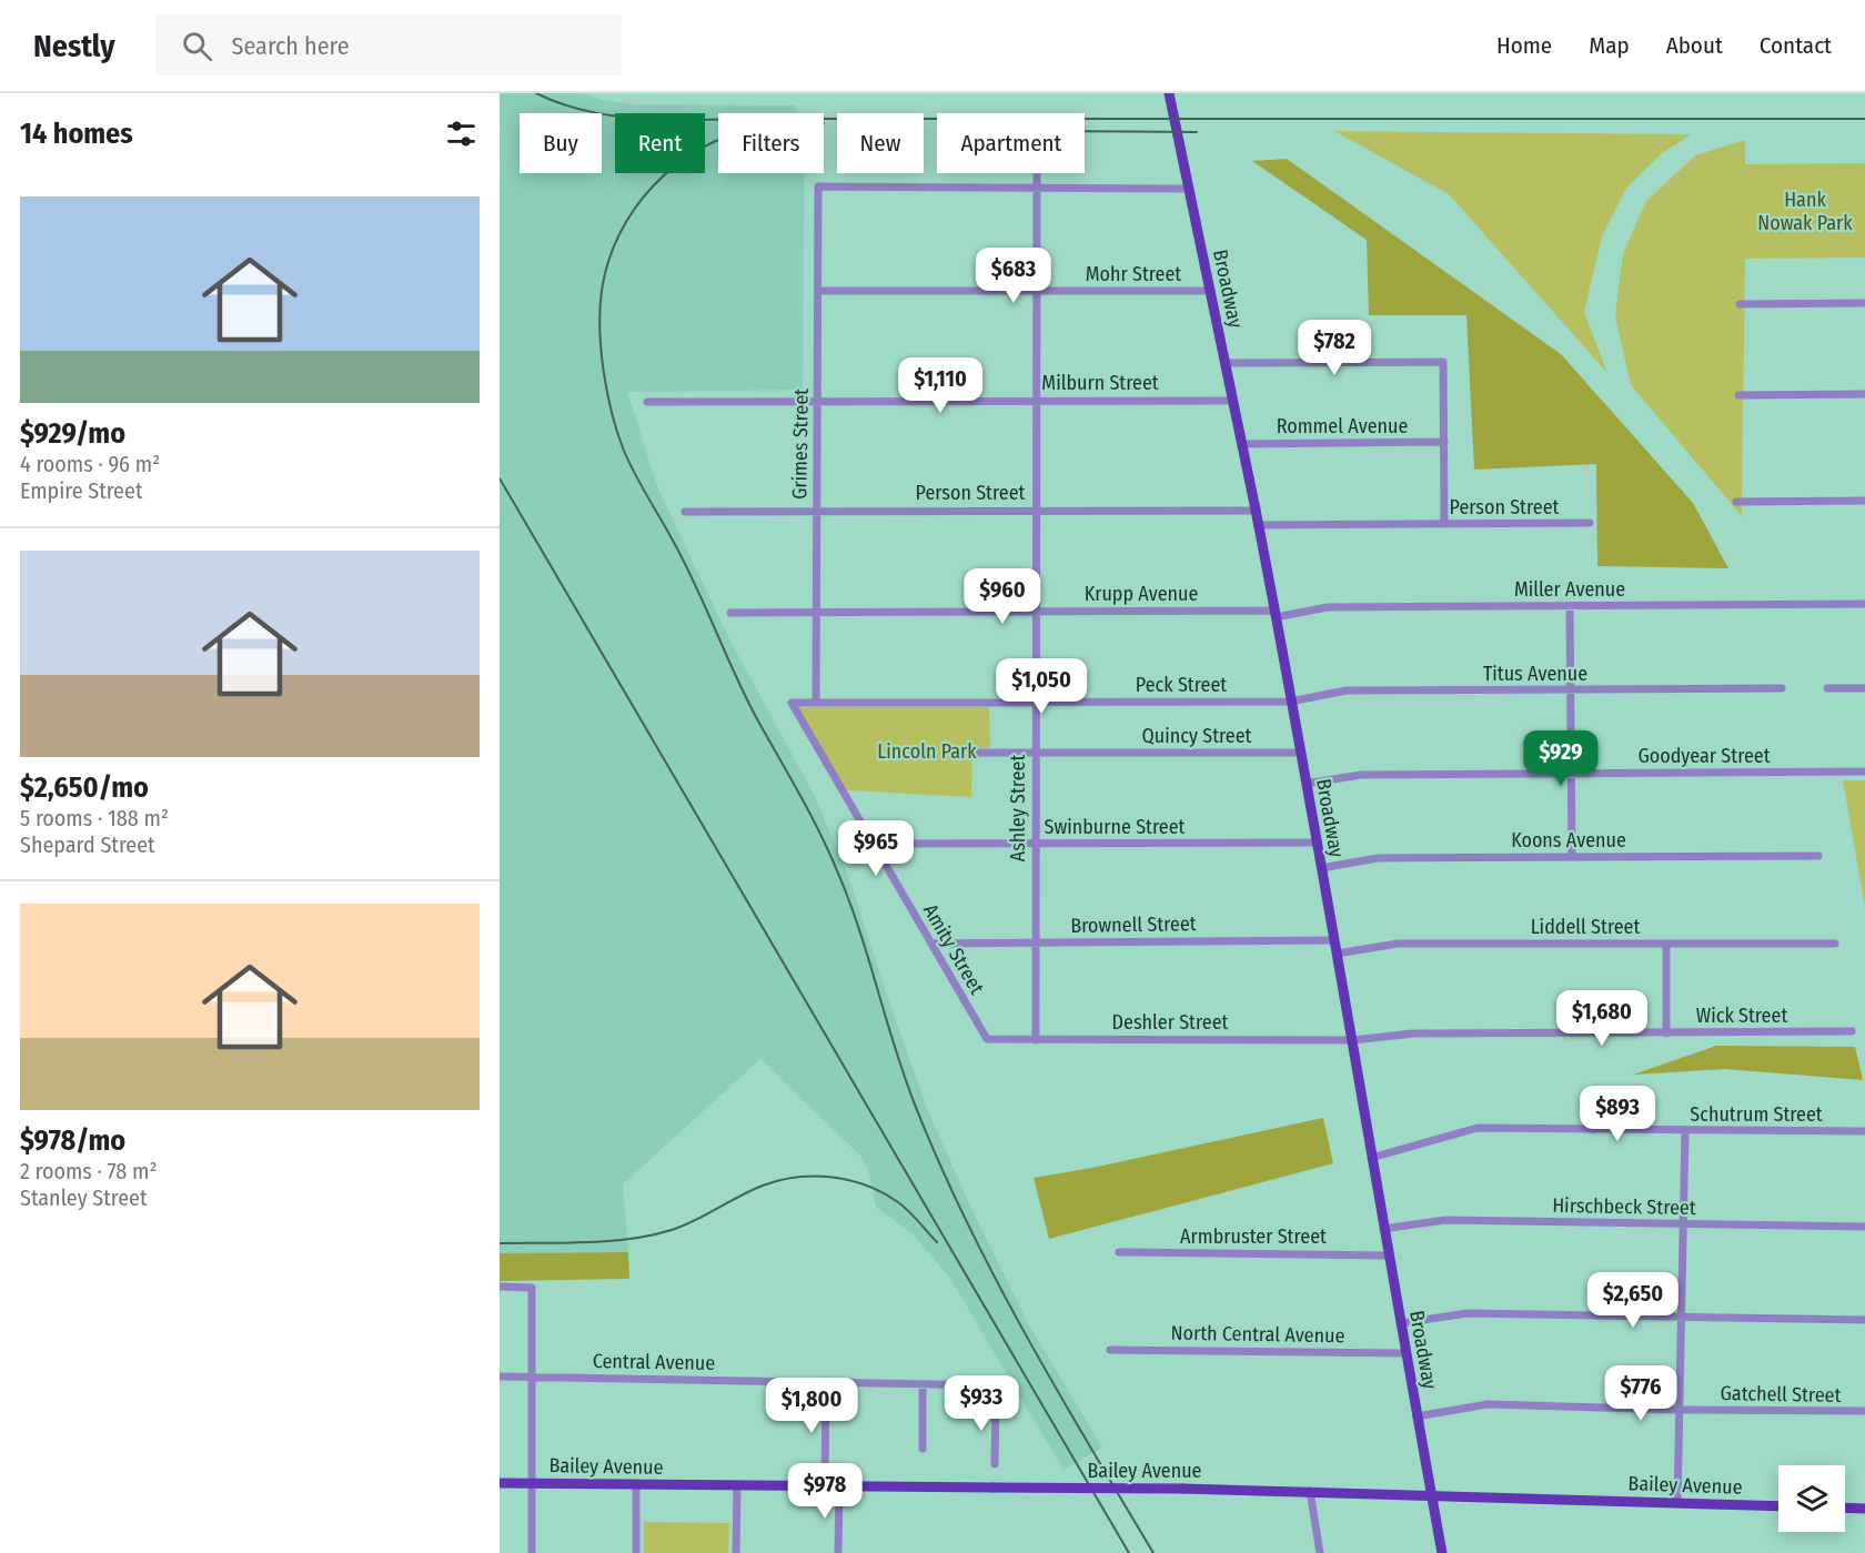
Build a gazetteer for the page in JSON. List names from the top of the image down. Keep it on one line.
{"streets":{"main road":["Broadway","Bailey Avenue"],"street":["Mohr Street","Milburn Street","Rommel Avenue","Grimes Street","Person Street","Miller Avenue","Krupp Avenue","Titus Avenue","Peck Street","Quincy Street","Goodyear Street","Ashley Street","Swinburne Street","Koons Avenue","Brownell Street","Liddell Street","Amity Street","Wick Street","Deshler Street","Schutrum Street","Hirschbeck Street","Armbruster Street","North Central Avenue","Central Avenue","Gatchell Street"]},"crossings":[["Mohr Street","Broadway"],["Mohr Street","Grimes Street"],["Mohr Street","Ashley Street"],["Broadway","Milburn Street"],["Broadway","Rommel Avenue"],["Broadway","Person Street"],["Broadway","Miller Avenue"],["Broadway","Krupp Avenue"],["Broadway","Titus Avenue"],["Broadway","Peck Street"],["Broadway","Quincy Street"],["Broadway","Goodyear Street"],["Broadway","Swinburne Street"],["Broadway","Koons Avenue"],["Broadway","Brownell Street"],["Broadway","Liddell Street"],["Broadway","Wick Street"],["Broadway","Deshler Street"],["Broadway","Schutrum Street"],["Broadway","Hirschbeck Street"],["Broadway","Armbruster Street"],["Broadway","North Central Avenue"],["Broadway","Gatchell Street"],["Broadway","Bailey Avenue"],["Milburn Street","Grimes Street"],["Milburn Street","Ashley Street"],["Grimes Street","Person Street"],["Grimes Street","Krupp Avenue"],["Grimes Street","Peck Street"],["Grimes Street","Ashley Street"],["Person Street","Ashley Street"],["Miller Avenue","Krupp Avenue"],["Krupp Avenue","Ashley Street"],["Titus Avenue","Peck Street"],["Peck Street","Ashley Street"],["Peck Street","Amity Street"],["Quincy Street","Ashley Street"],["Ashley Street","Swinburne Street"],["Ashley Street","Brownell Street"],["Ashley Street","Deshler Street"],["Swinburne Street","Amity Street"],["Brownell Street","Amity Street"],["Amity Street","Deshler Street"],["Wick Street","Deshler Street"]],"parks":["Hank Nowak Park","Lincoln Park"],"page":{"header":"Nestly","search":"Search here","nav":["Home","Map","About","Contact"],"heading":"14 homes","chip":["Buy","Rent","Filters","New","Apartment"],"list":[{"name":"$929/mo","note":"4 rooms · 96 m² · Empire Street"},{"name":"$2,650/mo","note":"5 rooms · 188 m² · Shepard Street"},{"name":"$978/mo","note":"2 rooms · 78 m² · Stanley Street"}],"price":["$683","$782","$1,110","$960","$1,050","$929","$965","$1,680","$893","$2,650","$776","$933","$1,800","$978"]}}
